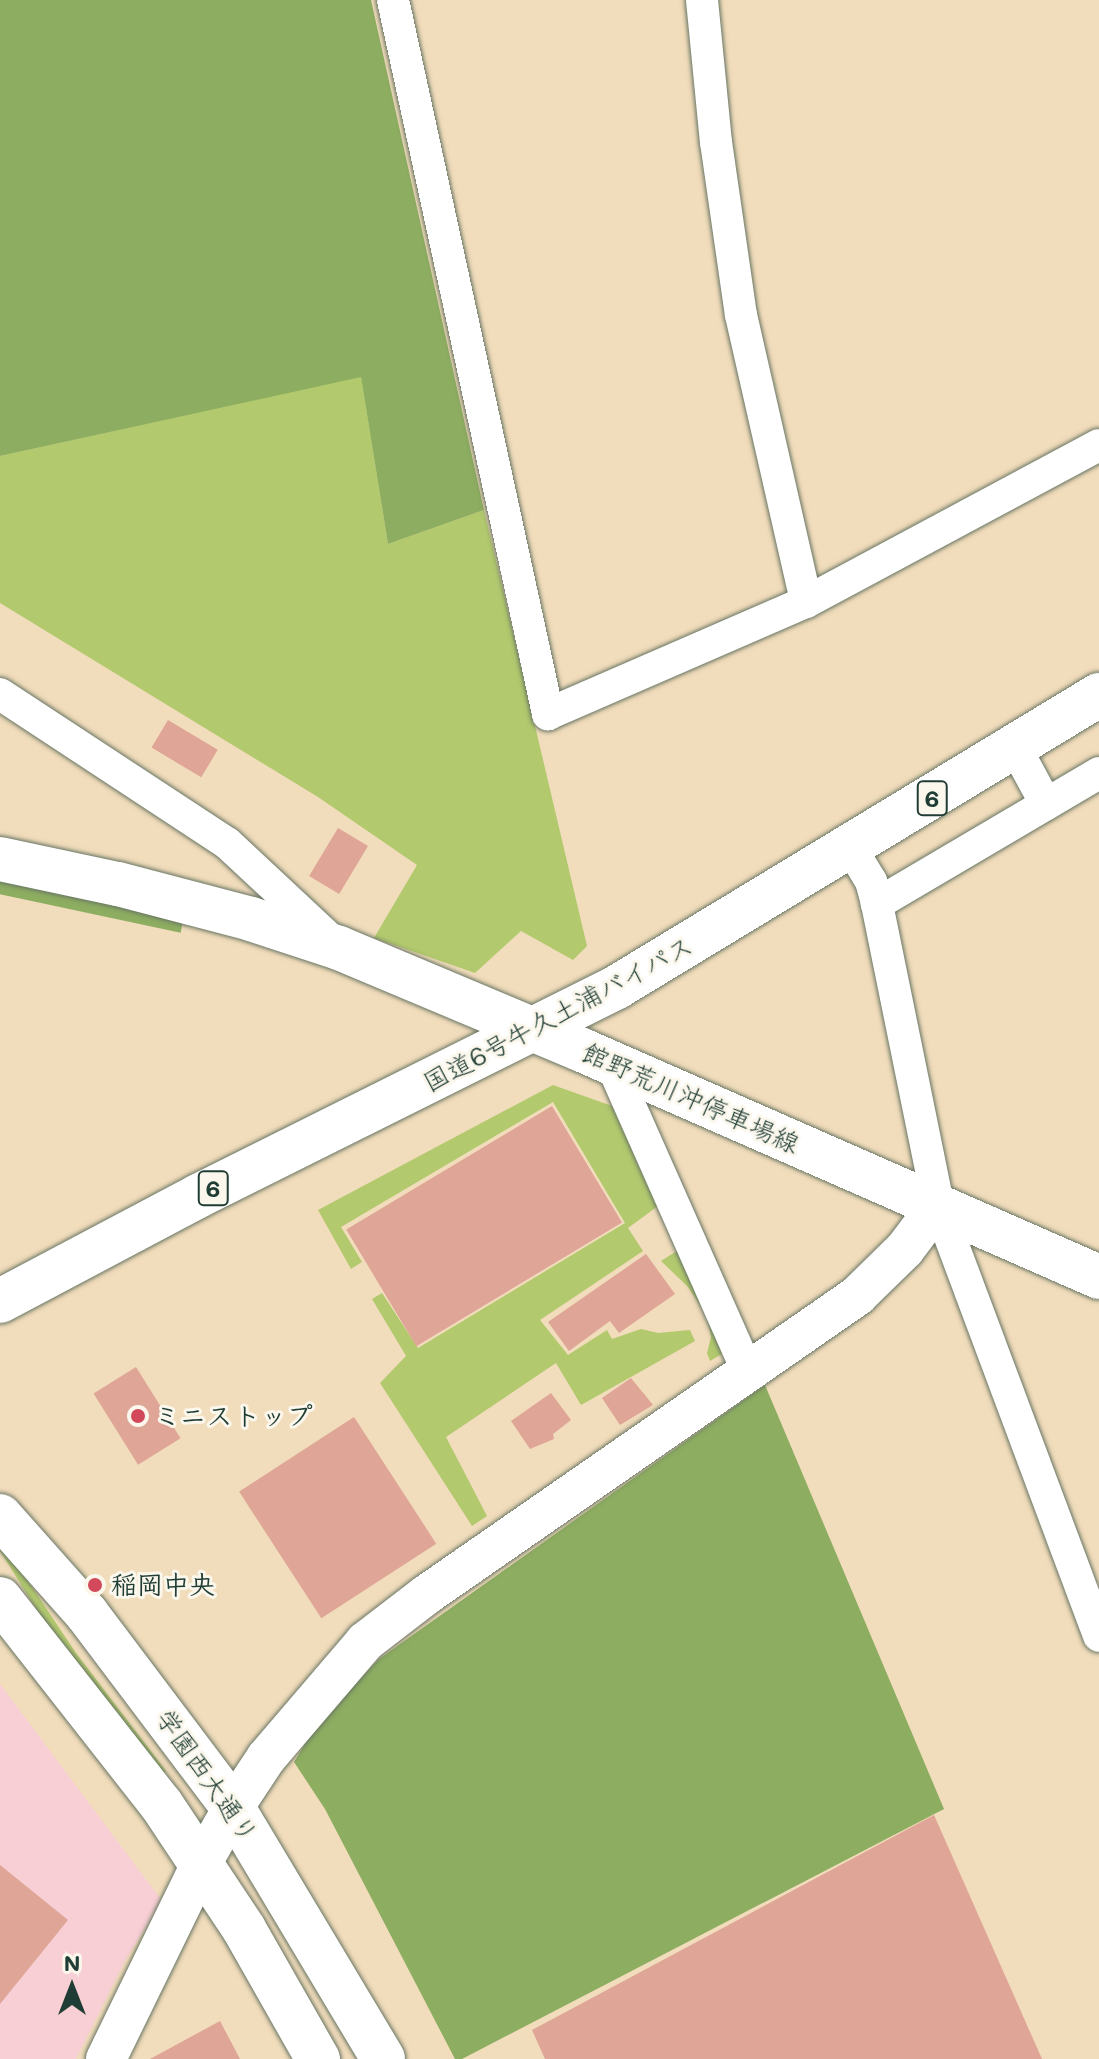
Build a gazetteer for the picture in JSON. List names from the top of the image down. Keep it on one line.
{"streets":{"main road":["6","国道6号牛久土浦バイパス","館野荒川沖停車場線","学園西大通り"]},"crossings":[["国道6号牛久土浦バイパス","館野荒川沖停車場線"]],"places":["ミニストップ","稲岡中央"],"north":"top"}
